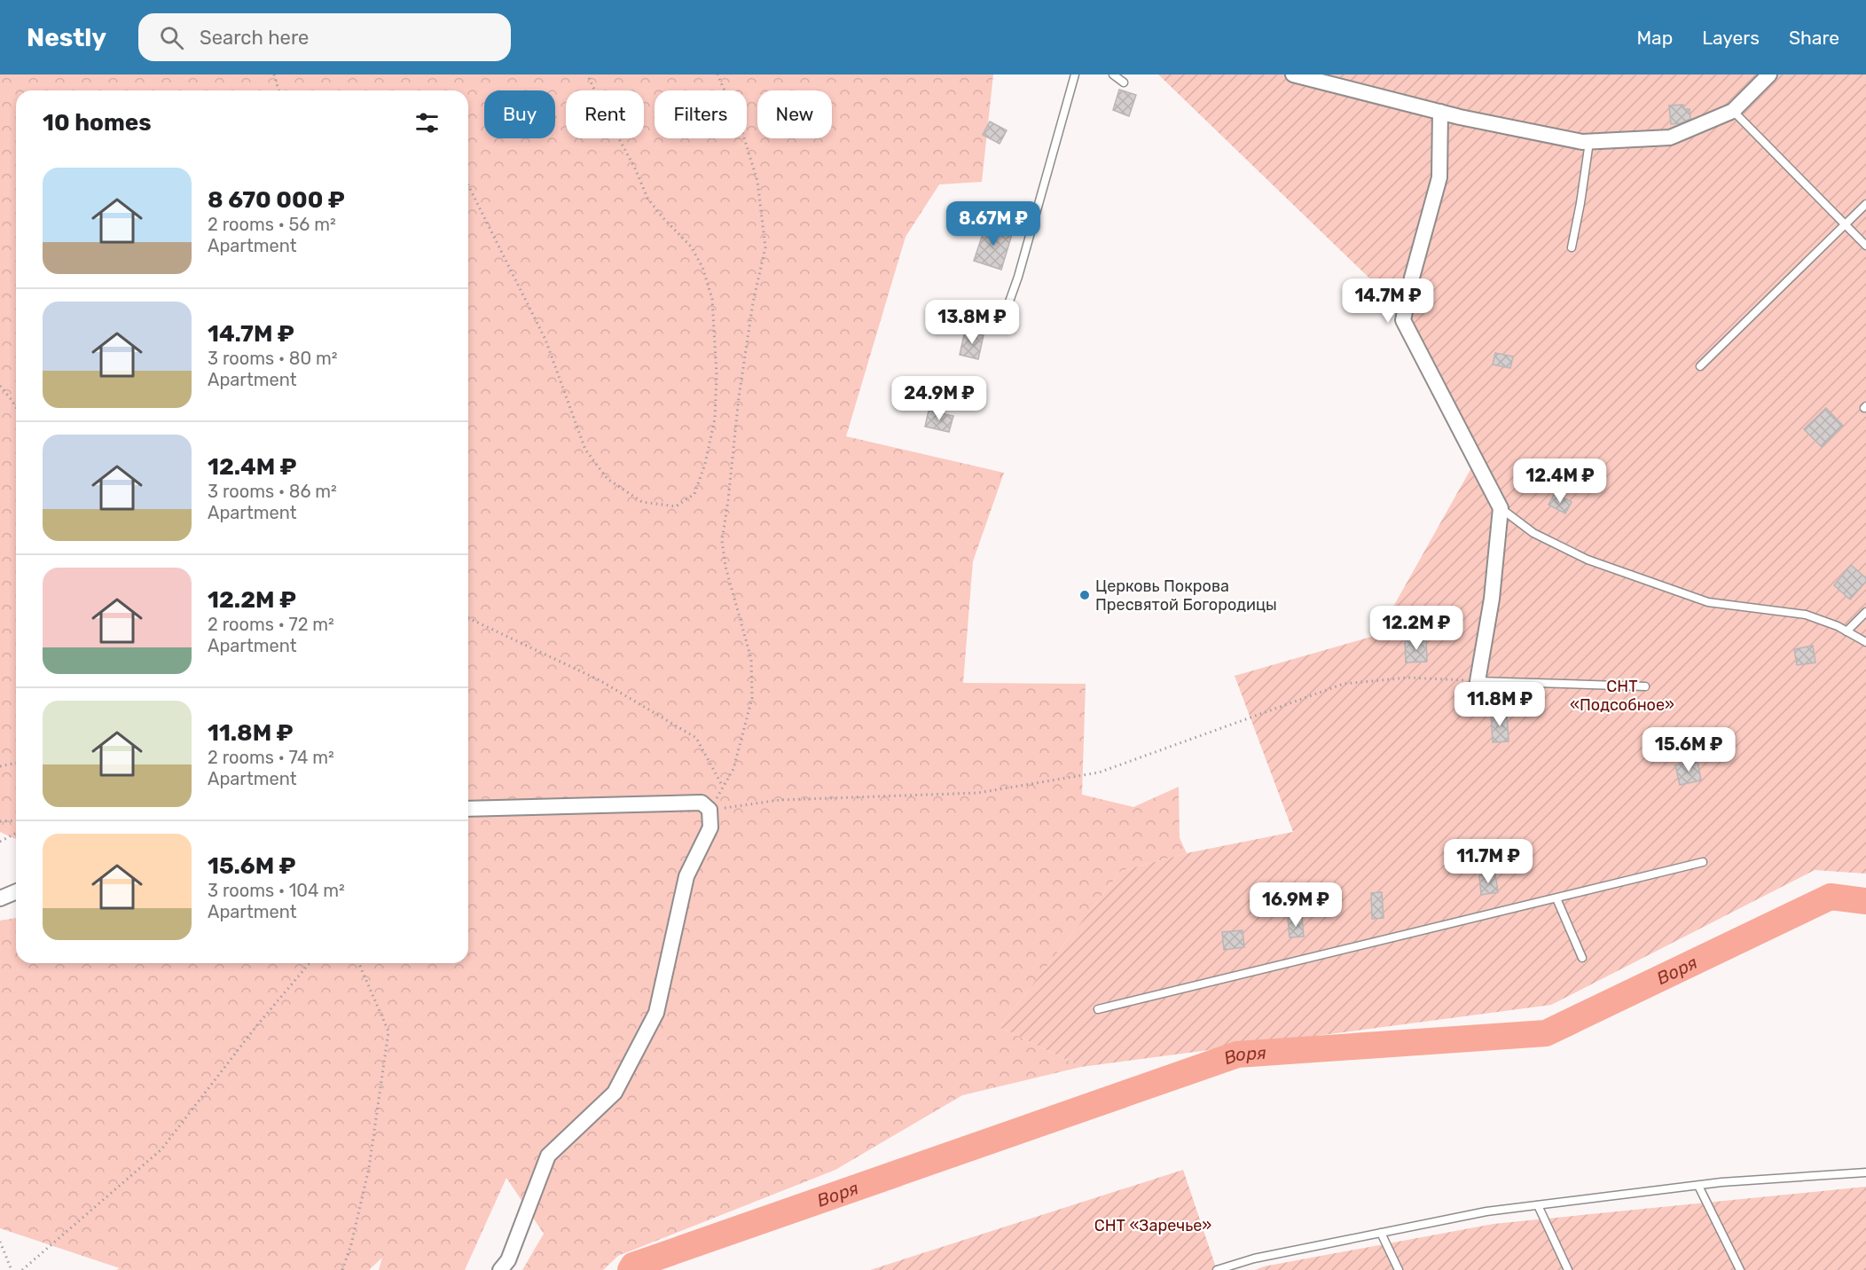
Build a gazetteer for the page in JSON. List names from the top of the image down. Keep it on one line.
{"water":["Воря"],"parks":["СНТ «Подсобное»","СНТ «Заречье»"],"places":["Церковь Покрова Пресвятой Богородицы"],"page":{"header":"Nestly","search":"Search here","nav":["Map","Layers","Share"],"chip":["Buy","Rent","Filters","New"],"heading":"10 homes","list":[{"name":"8 670 000 ₽","note":"2 rooms · 56 m² · Apartment"},{"name":"14.7M ₽","note":"3 rooms · 80 m² · Apartment"},{"name":"12.4M ₽","note":"3 rooms · 86 m² · Apartment"},{"name":"12.2M ₽","note":"2 rooms · 72 m² · Apartment"},{"name":"11.8M ₽","note":"2 rooms · 74 m² · Apartment"},{"name":"15.6M ₽","note":"3 rooms · 104 m² · Apartment"}],"price":["8.67M ₽","14.7M ₽","13.8M ₽","24.9M ₽","12.4M ₽","12.2M ₽","11.8M ₽","15.6M ₽","11.7M ₽","16.9M ₽"]}}
